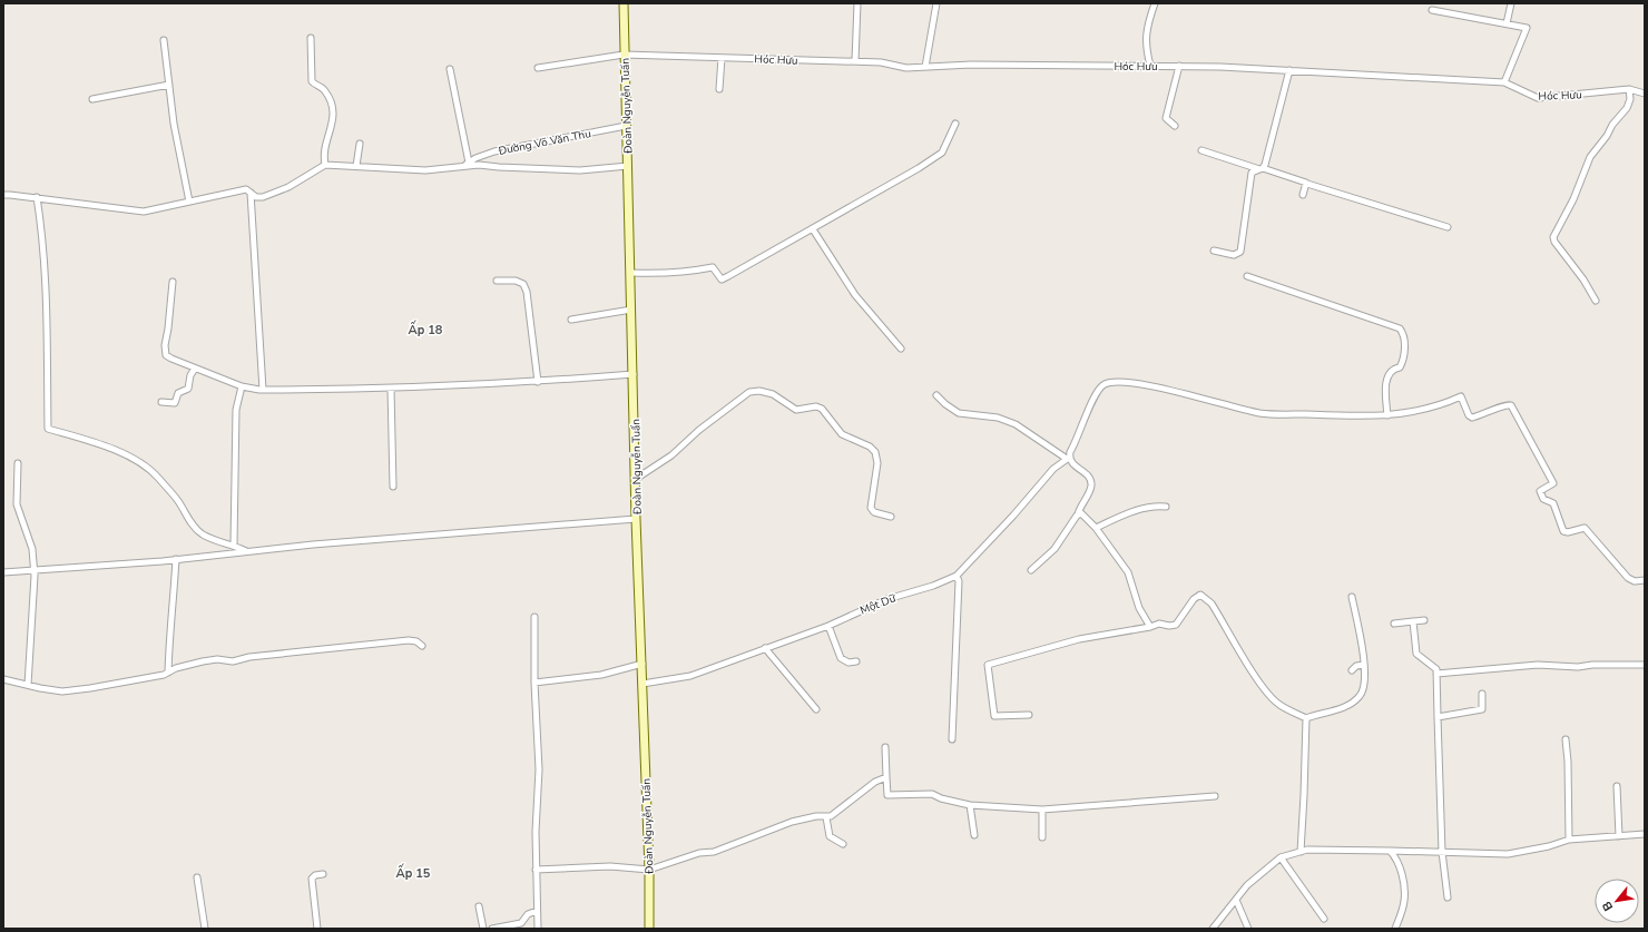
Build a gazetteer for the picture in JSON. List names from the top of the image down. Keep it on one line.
{"streets":{"main road":["Đoàn Nguyễn Tuấn"],"street":["Hóc Hưu","Đường Võ Văn Thu","Một Dữ"]},"crossings":[["Hóc Hưu","Đoàn Nguyễn Tuấn"],["Đoàn Nguyễn Tuấn","Đường Võ Văn Thu"],["Đoàn Nguyễn Tuấn","Một Dữ"]],"districts":["Ấp 18","Ấp 15"],"north":"bottom left"}
